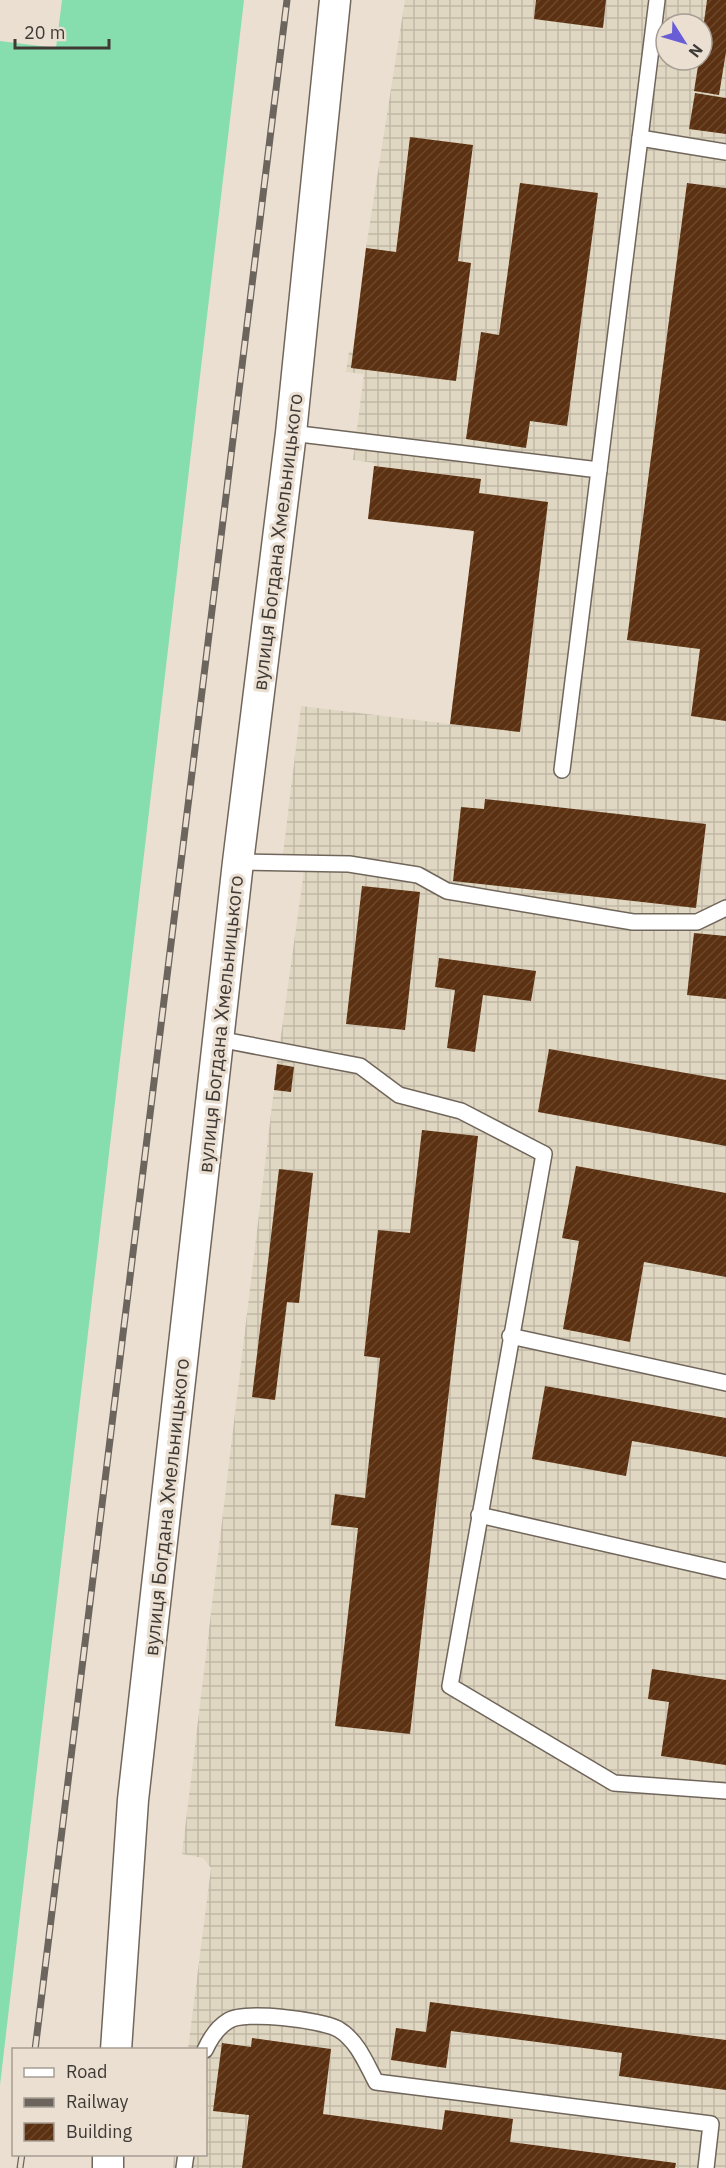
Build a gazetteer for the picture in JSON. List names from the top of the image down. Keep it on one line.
{"streets":{"street":["вулиця Богдана Хмельницького"]},"legend":["Road","Railway","Building"],"scale_bar":"20 m","north":"bottom right"}
